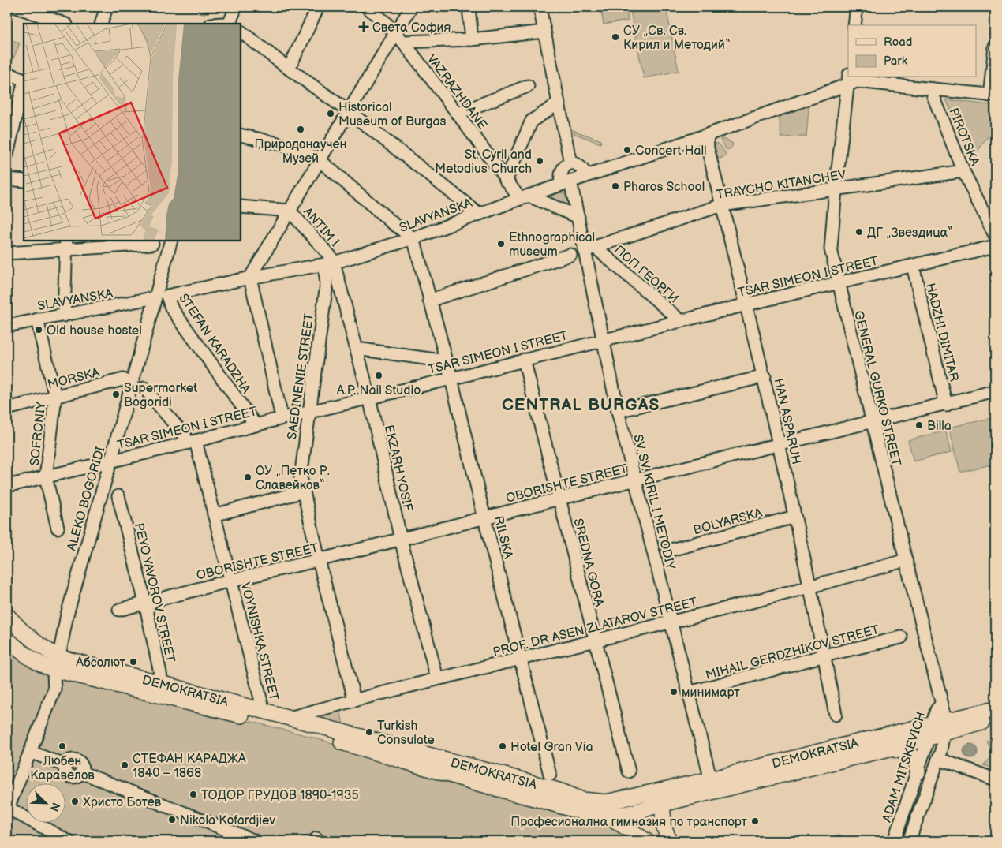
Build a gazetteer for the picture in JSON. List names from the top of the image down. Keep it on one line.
{"streets":{"main road":["DEMOKRATSIA"],"street":["VAZRAZHDANE","PIROTSKA","TRAYCHO KITANCHEV","SLAVYANSKA","ANTIM I","ПОП ГЕОРГИ","TSAR SIMEON I STREET","HADZHI DIMITAR","STEFAN KARADZHA","SAEDINENIE STREET","MORSKA","GENERAL GURKO STREET","HAN ASPARUH","SOFRONIY","EKZARH YOSIF","OBORISHTE STREET","ALEKO BOGORIDI","SV. SV. KIRIL I METODIY","BOLYARSKA","RILSKA","SREDNA GORA","PEYO YAVOROV STREET","PROF. DR ASEN ZLATAROV STREET","VOYNISHKA STREET","MIHAIL GERDZHIKOV STREET","ADAM MITSKEVICH"]},"crossings":[["VAZRAZHDANE","SLAVYANSKA"],["PIROTSKA","TRAYCHO KITANCHEV"],["PIROTSKA","SLAVYANSKA"],["TRAYCHO KITANCHEV","ПОП ГЕОРГИ"],["TRAYCHO KITANCHEV","GENERAL GURKO STREET"],["TRAYCHO KITANCHEV","HAN ASPARUH"],["TRAYCHO KITANCHEV","SV. SV. KIRIL I METODIY"],["SLAVYANSKA","ANTIM I"],["SLAVYANSKA","STEFAN KARADZHA"],["SLAVYANSKA","SAEDINENIE STREET"],["SLAVYANSKA","GENERAL GURKO STREET"],["SLAVYANSKA","HAN ASPARUH"],["SLAVYANSKA","SOFRONIY"],["SLAVYANSKA","EKZARH YOSIF"],["SLAVYANSKA","SV. SV. KIRIL I METODIY"],["SLAVYANSKA","RILSKA"],["ANTIM I","SAEDINENIE STREET"],["ANTIM I","EKZARH YOSIF"],["ПОП ГЕОРГИ","TSAR SIMEON I STREET"],["ПОП ГЕОРГИ","SV. SV. KIRIL I METODIY"],["TSAR SIMEON I STREET","HADZHI DIMITAR"],["TSAR SIMEON I STREET","STEFAN KARADZHA"],["TSAR SIMEON I STREET","SAEDINENIE STREET"],["TSAR SIMEON I STREET","GENERAL GURKO STREET"],["TSAR SIMEON I STREET","HAN ASPARUH"],["TSAR SIMEON I STREET","SOFRONIY"],["TSAR SIMEON I STREET","EKZARH YOSIF"],["TSAR SIMEON I STREET","ALEKO BOGORIDI"],["TSAR SIMEON I STREET","SV. SV. KIRIL I METODIY"],["TSAR SIMEON I STREET","RILSKA"],["TSAR SIMEON I STREET","SREDNA GORA"],["TSAR SIMEON I STREET","VOYNISHKA STREET"],["HADZHI DIMITAR","OBORISHTE STREET"],["SAEDINENIE STREET","EKZARH YOSIF"],["SAEDINENIE STREET","OBORISHTE STREET"],["SAEDINENIE STREET","PROF. DR ASEN ZLATAROV STREET"],["MORSKA","SOFRONIY"],["GENERAL GURKO STREET","OBORISHTE STREET"],["GENERAL GURKO STREET","PROF. DR ASEN ZLATAROV STREET"],["GENERAL GURKO STREET","ADAM MITSKEVICH"],["HAN ASPARUH","OBORISHTE STREET"],["HAN ASPARUH","BOLYARSKA"],["HAN ASPARUH","PROF. DR ASEN ZLATAROV STREET"],["HAN ASPARUH","MIHAIL GERDZHIKOV STREET"],["EKZARH YOSIF","OBORISHTE STREET"],["EKZARH YOSIF","PROF. DR ASEN ZLATAROV STREET"],["OBORISHTE STREET","SV. SV. KIRIL I METODIY"],["OBORISHTE STREET","RILSKA"],["OBORISHTE STREET","SREDNA GORA"],["OBORISHTE STREET","PEYO YAVOROV STREET"],["OBORISHTE STREET","VOYNISHKA STREET"],["SV. SV. KIRIL I METODIY","PROF. DR ASEN ZLATAROV STREET"],["SV. SV. KIRIL I METODIY","MIHAIL GERDZHIKOV STREET"],["SV. SV. KIRIL I METODIY","DEMOKRATSIA"],["RILSKA","PROF. DR ASEN ZLATAROV STREET"],["SREDNA GORA","PROF. DR ASEN ZLATAROV STREET"],["PEYO YAVOROV STREET","DEMOKRATSIA"],["PROF. DR ASEN ZLATAROV STREET","DEMOKRATSIA"],["VOYNISHKA STREET","DEMOKRATSIA"],["DEMOKRATSIA","ADAM MITSKEVICH"]],"districts":["CENTRAL BURGAS"],"places":{"health":["Света София"],"other":["СУ „Св. Св. Кирил и Методий“","Historical Museum of Burgas","Природонаучен Музей","Concert Hall","St. Cyril and Metodius Church","Pharos School","ДГ „Звездица“","Ethnographical museum","Old house hostel","A.P. Nail Studio","Supermarket Bogoridi","Billa","ОУ „Петко Р. Славейков“","Абсолют","минимарт","Turkish Consulate","Любен Каравелов","Hotel Gran Via","СТЕФАН КАРАДЖА 1840 – 1868","TOДOP ГРУДОВ 1890-1935","Христо Ботев","Nikola Kofardjiev","Професионална гимназия по транспорт"]},"legend":["Road","Park"],"north":"bottom right"}
